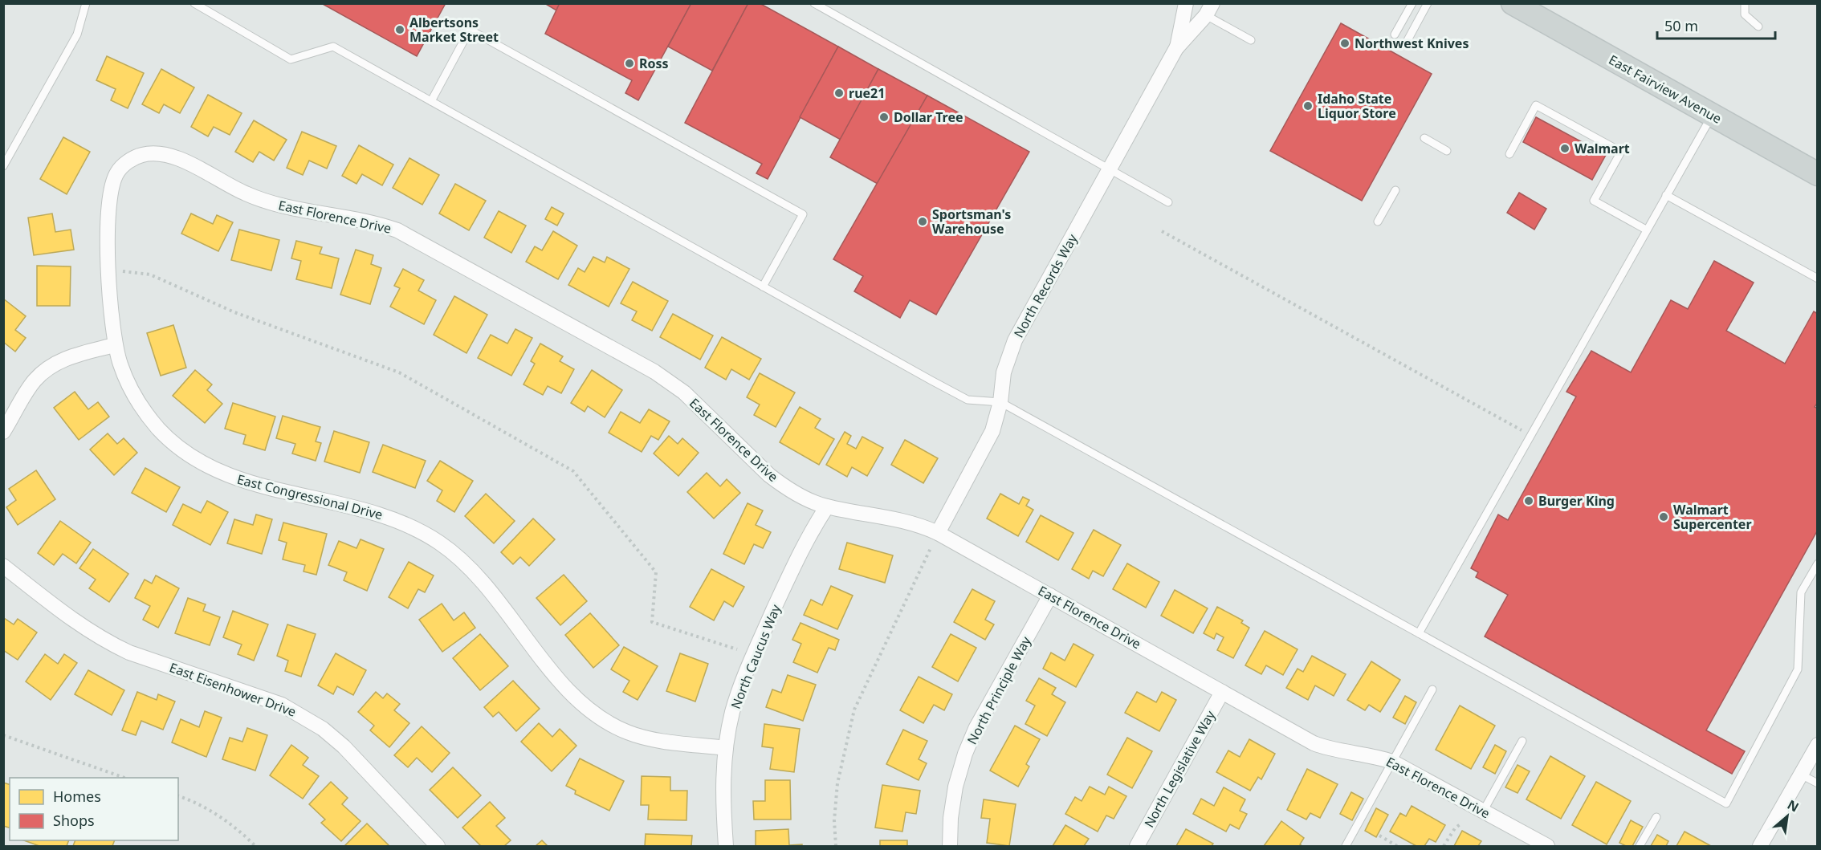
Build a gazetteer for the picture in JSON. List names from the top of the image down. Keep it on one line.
{"streets":{"main road":["East Fairview Avenue"],"street":["East Florence Drive","North Records Way","East Congressional Drive","North Caucus Way","East Eisenhower Drive","North Principle Way","North Legislative Way"]},"crossings":[["East Florence Drive","North Records Way"],["East Florence Drive","East Congressional Drive"],["East Florence Drive","North Caucus Way"],["East Florence Drive","North Principle Way"],["East Florence Drive","North Legislative Way"],["East Congressional Drive","North Caucus Way"]],"places":["Albertsons Market Street","Northwest Knives","Ross","rue21","Idaho State Liquor Store","Dollar Tree","Walmart","Sportsman's Warehouse","Burger King","Walmart Supercenter"],"legend":["Homes","Shops"],"scale_bar":"50 m","north":"top right"}
